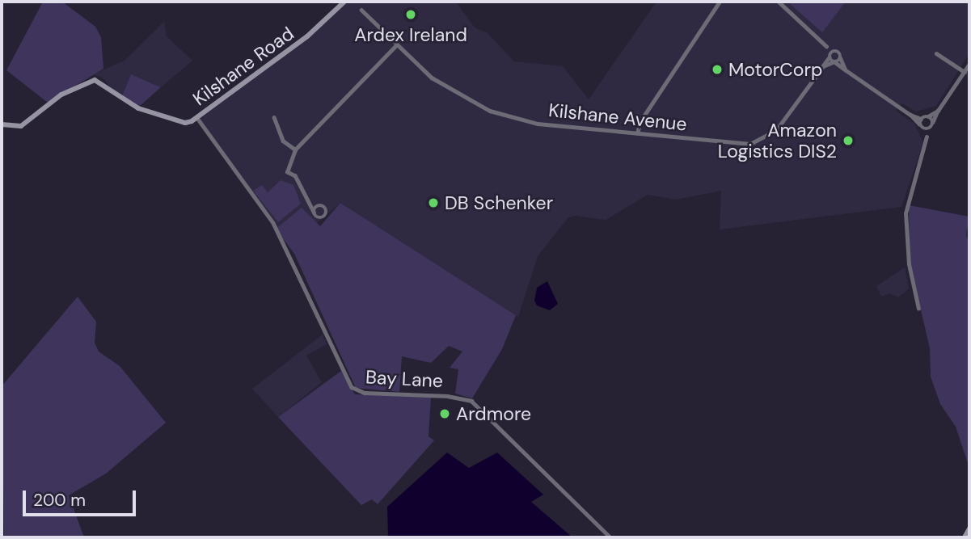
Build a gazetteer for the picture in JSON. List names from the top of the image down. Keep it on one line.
{"streets":{"street":["Kilshane Road","Kilshane Avenue","Bay Lane"]},"crossings":[["Kilshane Road","Bay Lane"]],"places":["Ardex Ireland","MotorCorp","Amazon Logistics DIS2","DB Schenker","Ardmore"],"scale_bar":"200 m"}
